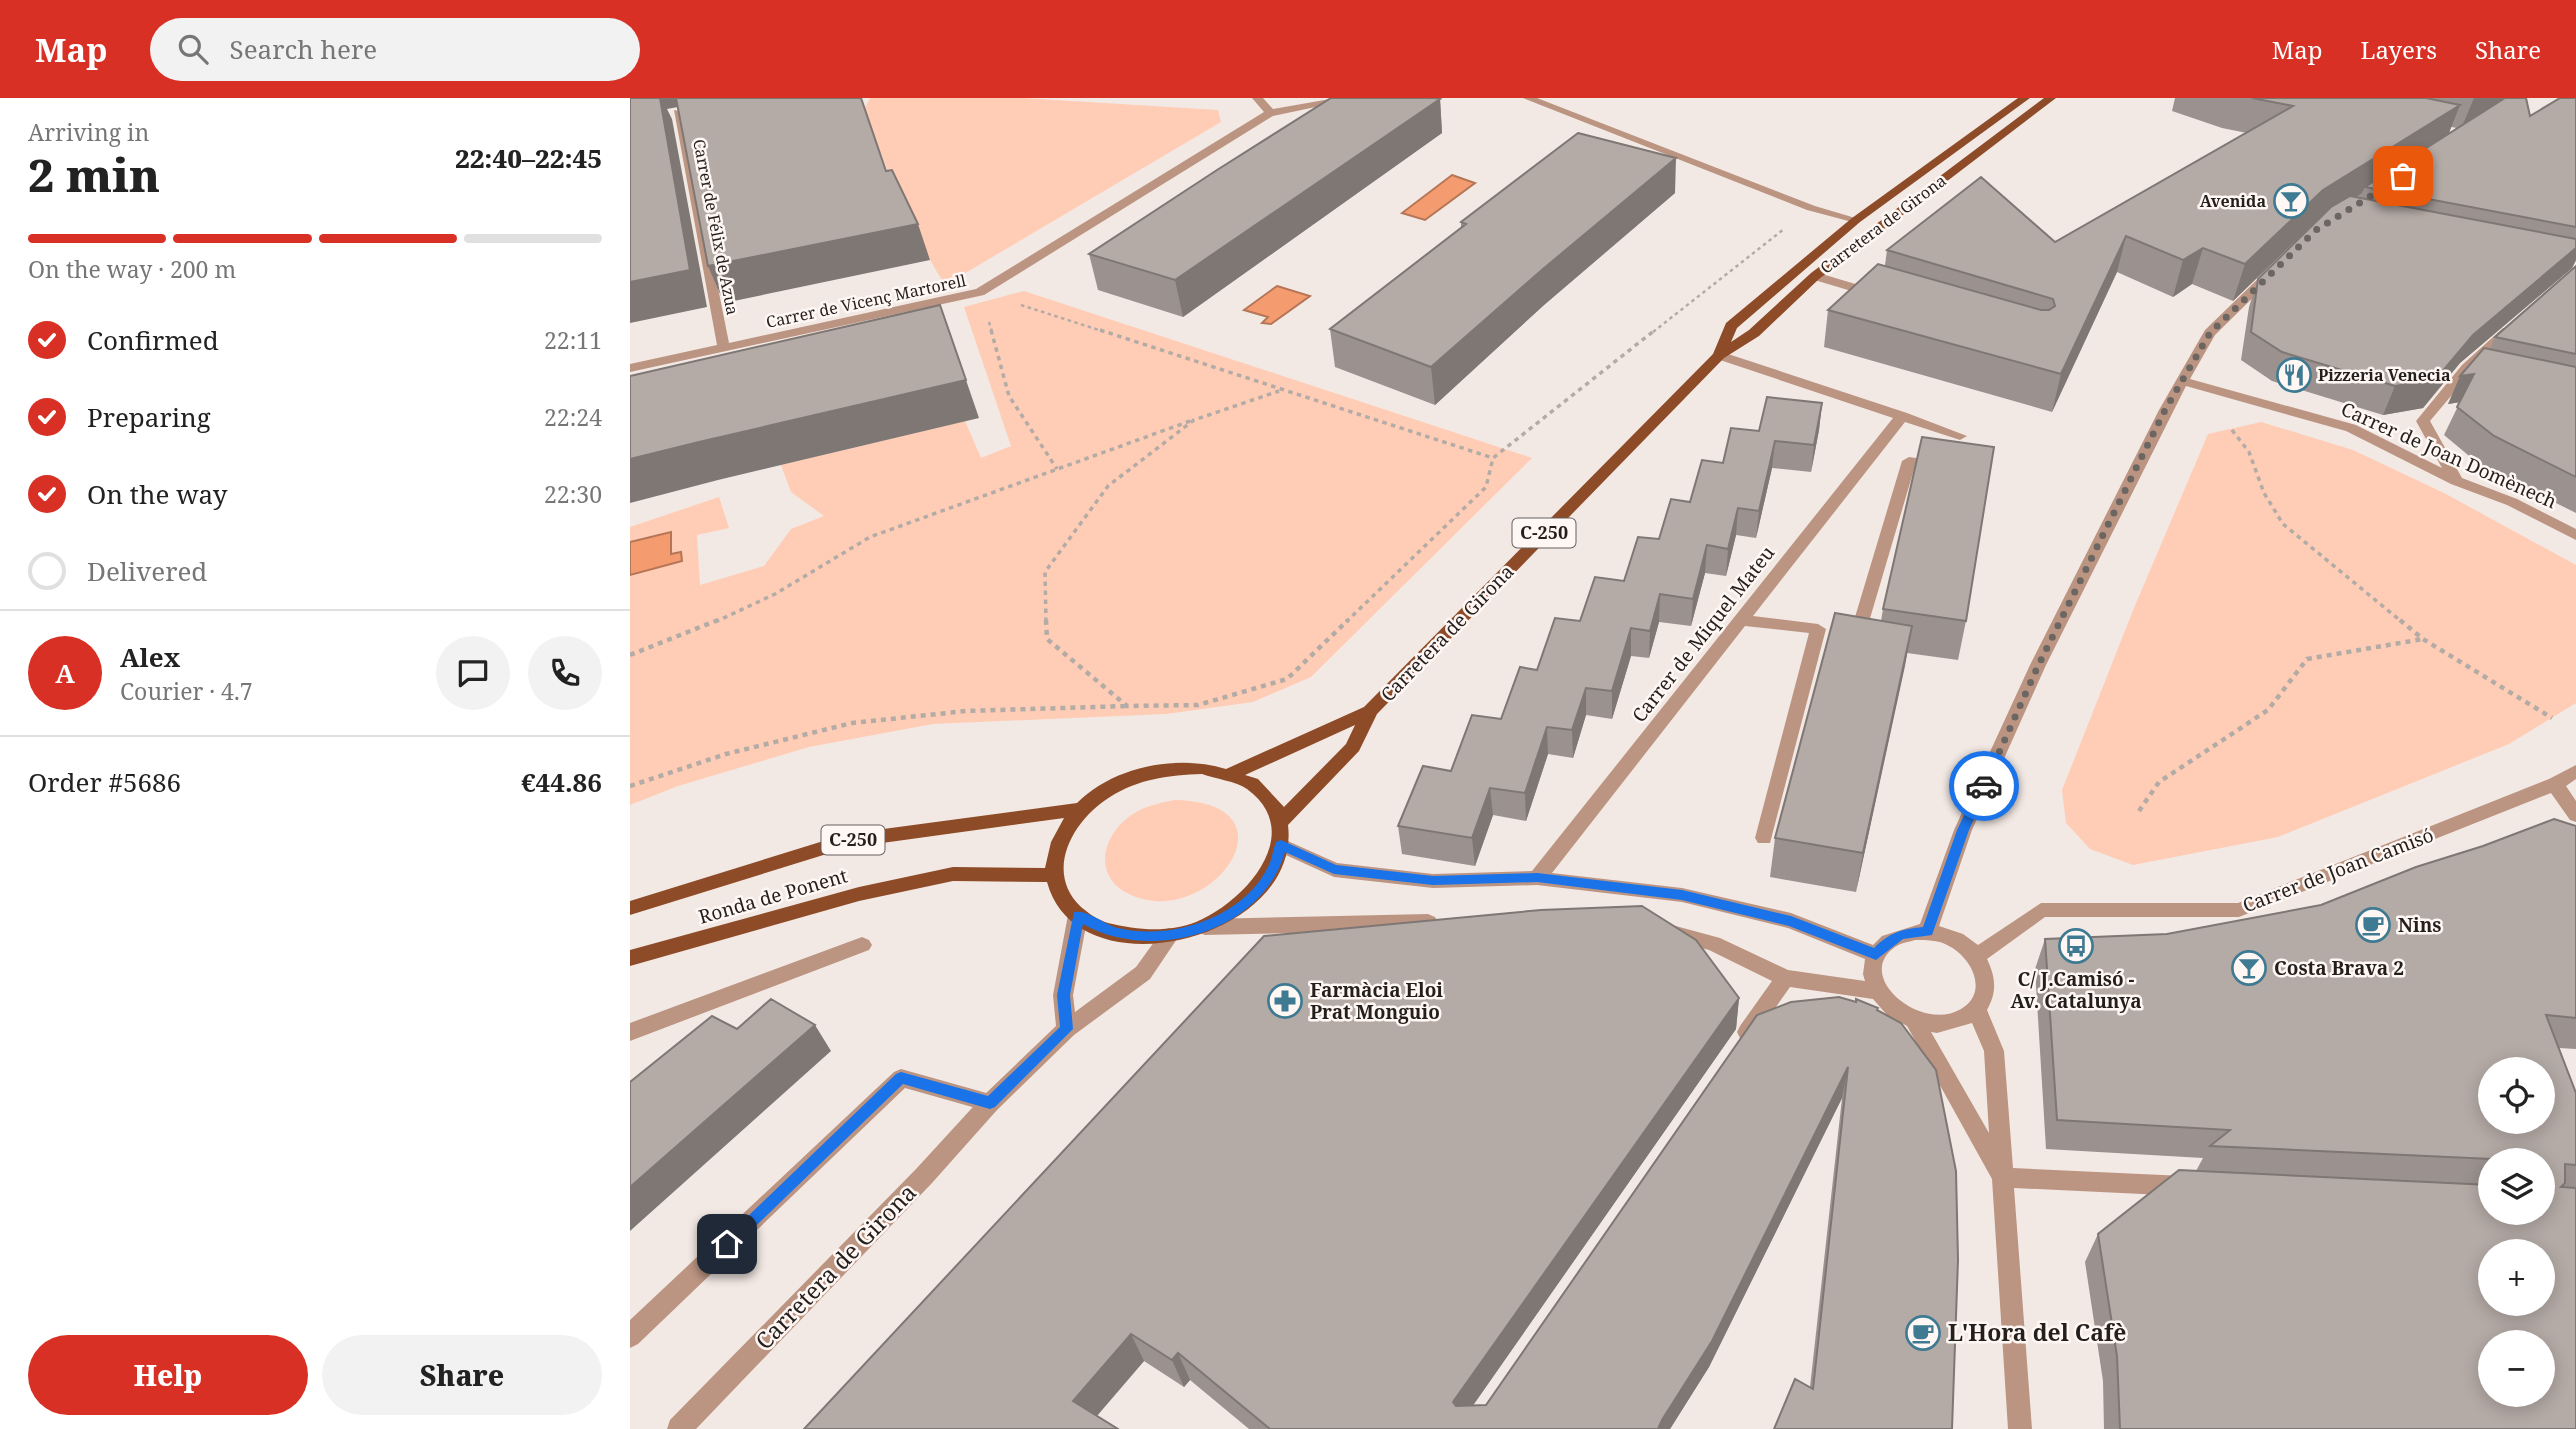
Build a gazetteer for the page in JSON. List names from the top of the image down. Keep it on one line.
{"streets":{"main road":["Carretera de Girona","C-250","Ronda de Ponent"],"street":["Carrer de Félix de Azua","Carrer de Vicenç Martorell","Carrer de Joan Domènech","Carrer de Miquel Mateu","Carrer de Joan Camisó"]},"crossings":[["Carretera de Girona","C-250"],["Carretera de Girona","Ronda de Ponent"],["Carrer de Félix de Azua","Carrer de Vicenç Martorell"],["C-250","Ronda de Ponent"]],"places":{"bar":["Avenida","Costa Brava 2"],"restaurant":["Pizzeria Venecia"],"cafe":["Nins","L'Hora del Cafè"],"bus stop":["C/ J.Camisó - Av. Catalunya"],"pharmacy":["Farmàcia Eloi Prat Monguio"]},"page":{"header":"Map","search":"Search here","nav":["Map","Layers","Share"],"heading":["2 min","Arriving in","22:40–22:45"],"panel":["Alex","Courier · 4.7","Order #5686","€44.86"],"bar":"On the way · 200 m","list":[["Confirmed","22:11"],["Preparing","22:24"],["On the way","22:30"],"Delivered"],"round":"A","map_buttons":["+","−"],"buttons":["Help","Share"]}}
